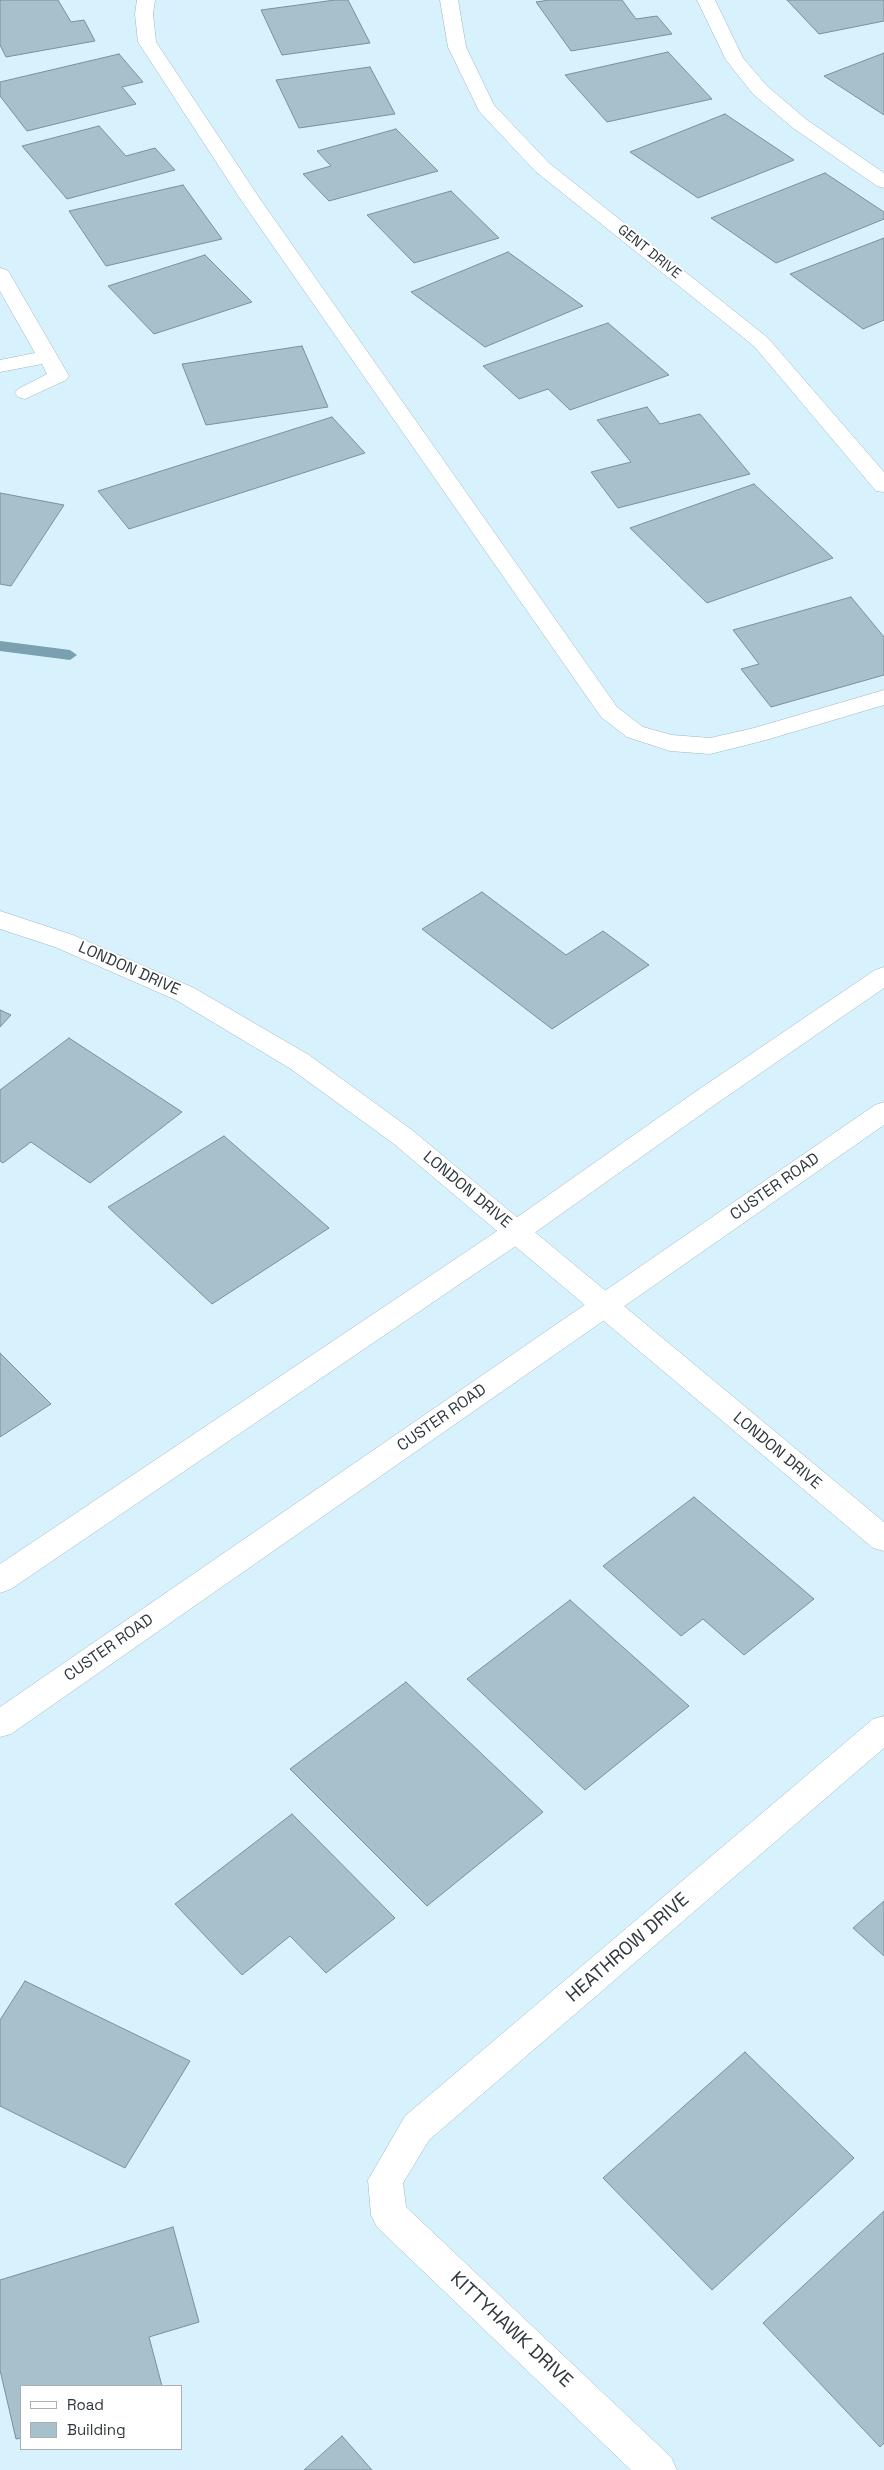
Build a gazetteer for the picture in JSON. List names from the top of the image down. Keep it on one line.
{"streets":{"street":["GENT DRIVE","LONDON DRIVE","CUSTER ROAD","HEATHROW DRIVE","KITTYHAWK DRIVE"]},"crossings":[["LONDON DRIVE","CUSTER ROAD"],["HEATHROW DRIVE","KITTYHAWK DRIVE"]],"legend":["Road","Building"]}
